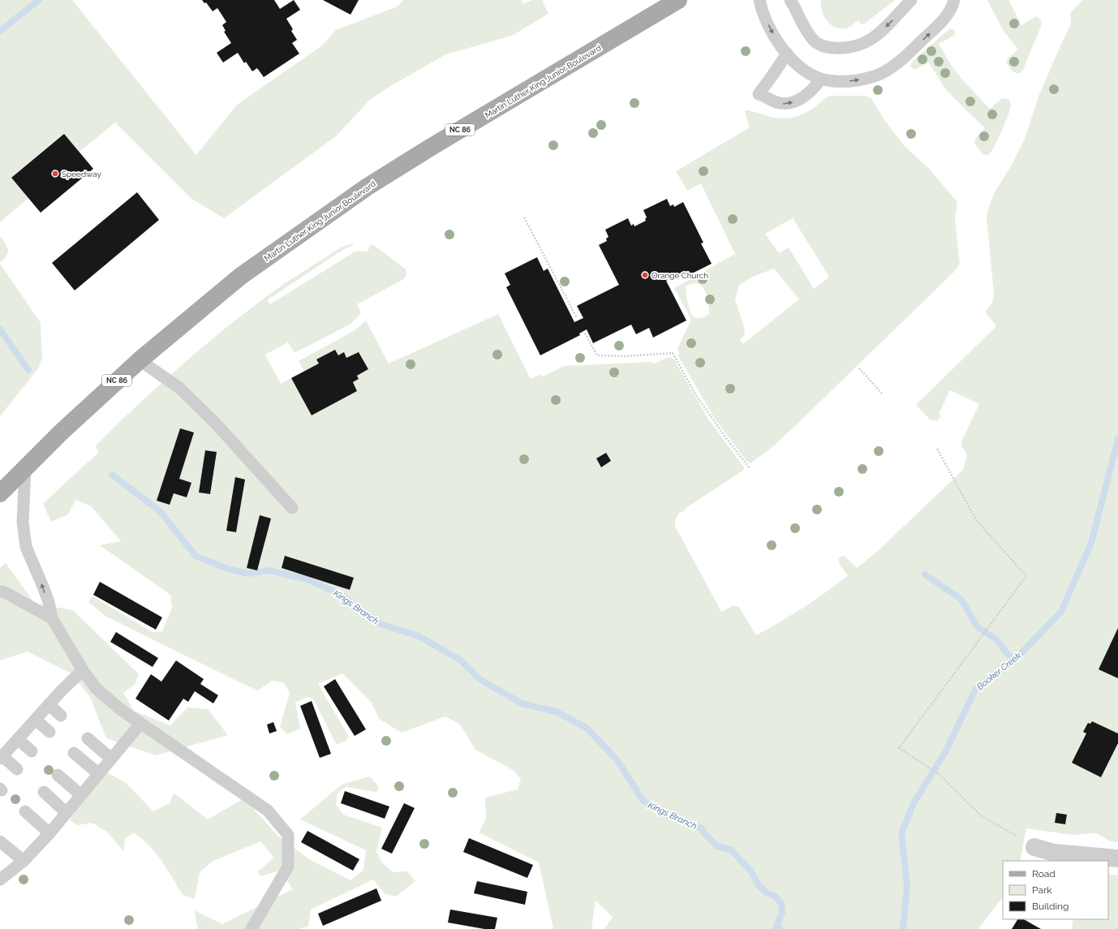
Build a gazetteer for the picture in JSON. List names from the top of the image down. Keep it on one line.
{"streets":{"main road":["Martin Luther King Junior Boulevard","NC 86"]},"water":["Kings Branch","Booker Creek"],"places":["Speedway","Orange Church"],"legend":["Road","Park","Building"]}
